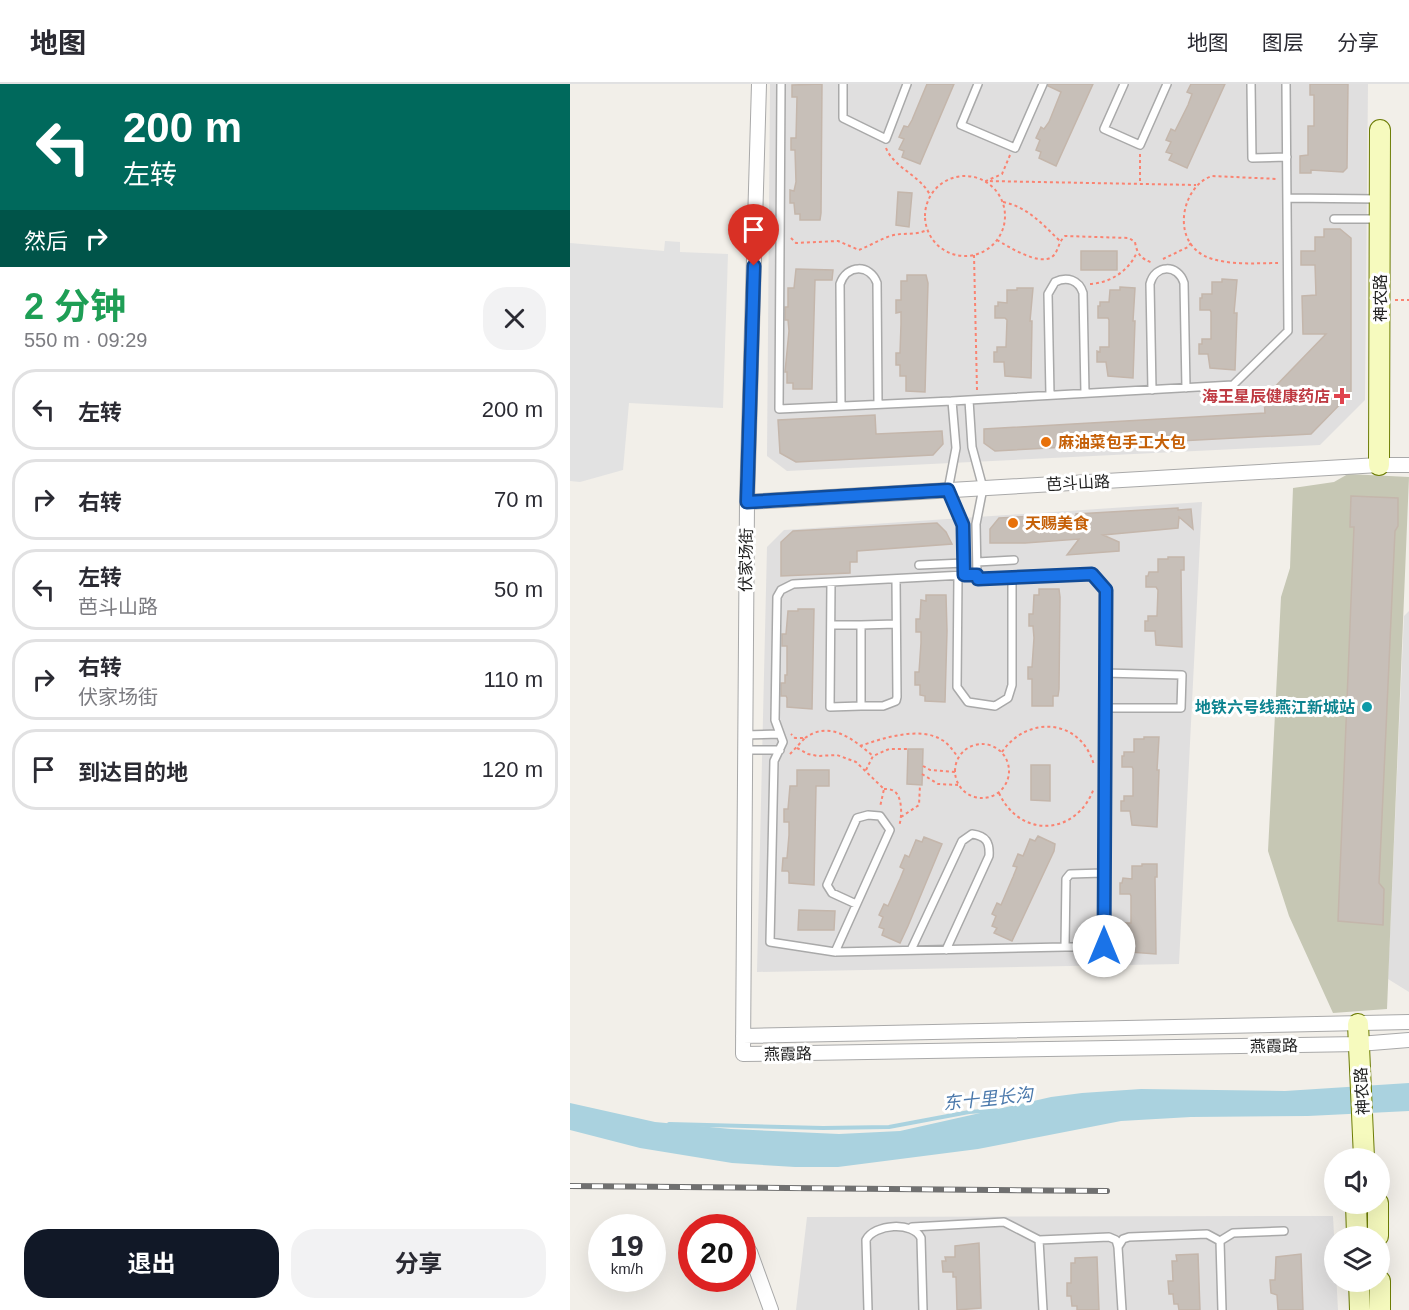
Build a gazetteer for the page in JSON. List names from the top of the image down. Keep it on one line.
{"streets":{"street":["神农路","芭斗山路","伏家场街","燕霞路"]},"crossings":[["神农路","芭斗山路"],["神农路","燕霞路"],["芭斗山路","伏家场街"],["伏家场街","燕霞路"]],"water":["东十里长沟"],"places":{"health":["海王星辰健康药店"],"other":["麻油菜包手工大包","天赐美食","地铁六号线燕江新城站"]},"page":{"header":"地图","nav":["地图","图层","分享"],"turn":["200 m","左转"],"then":"然后","heading":["2 分钟","550 m · 09:29"],"list":[{"name":"左转","value":"200 m"},{"name":"右转","value":"70 m"},{"name":"左转","note":"芭斗山路","value":"50 m"},{"name":"右转","note":"伏家场街","value":"110 m"},{"name":"到达目的地","value":"120 m"}],"speed":"19 km/h","limit":"20","buttons":["退出","分享"]}}
